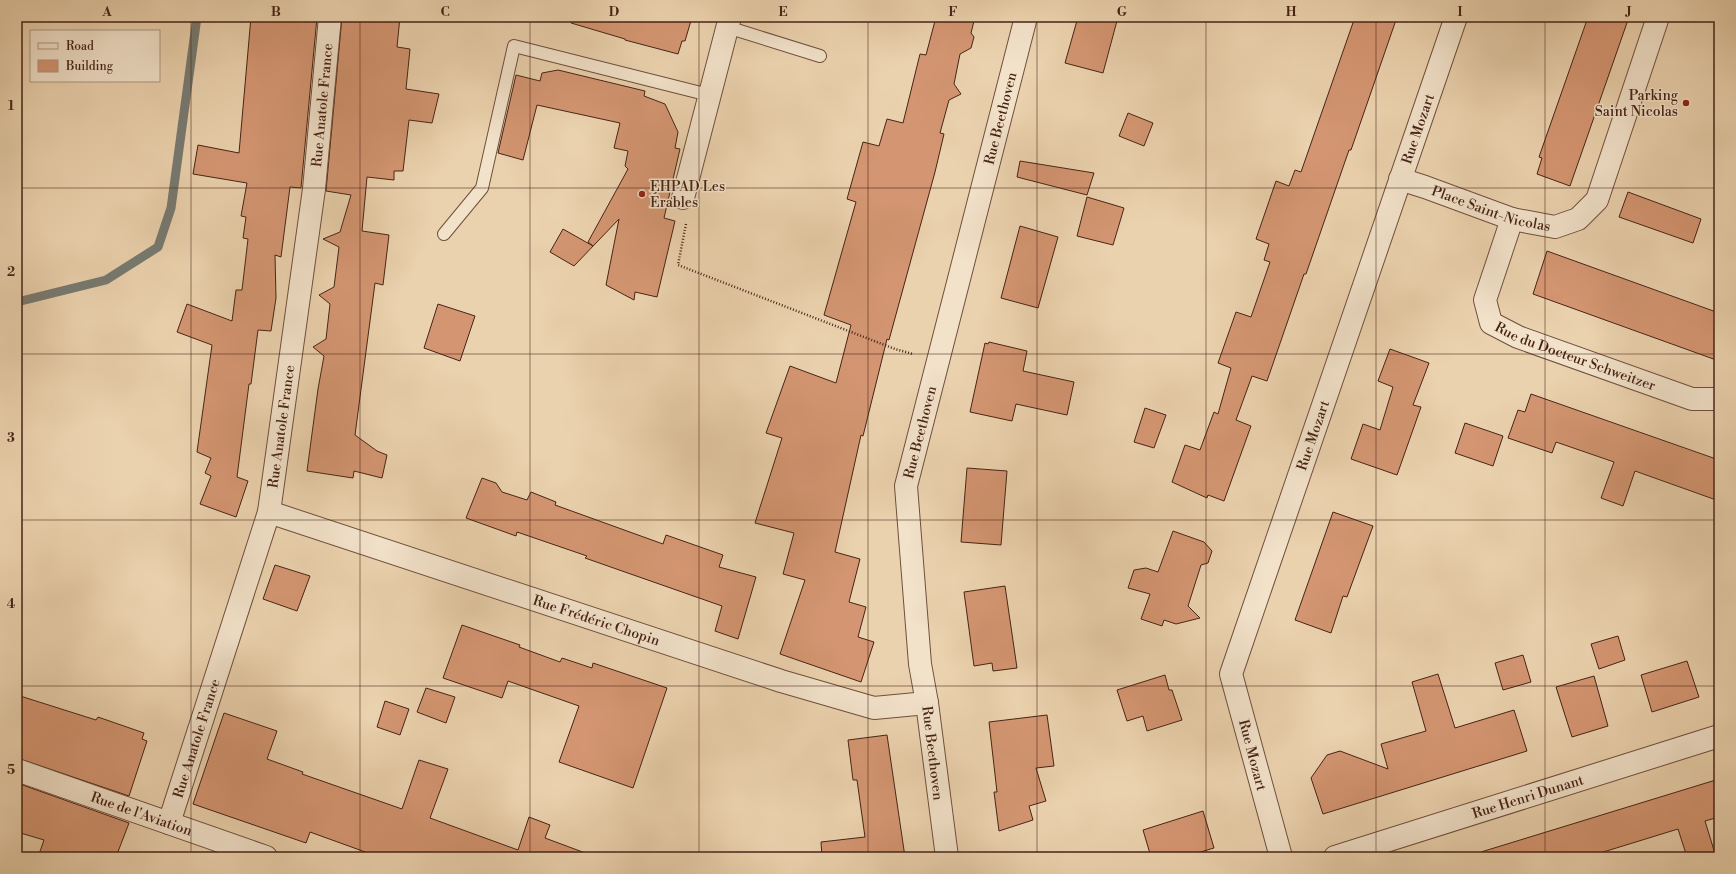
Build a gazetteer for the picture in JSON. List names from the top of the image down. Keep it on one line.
{"streets":{"street":["Rue Anatole France","Rue Beethoven","Rue Mozart","Place Saint-Nicolas","Rue du Docteur Schweitzer","Rue Frédéric Chopin","Rue Henri Dunant","Rue de l'Aviation"]},"crossings":[["Rue Anatole France","Rue Frédéric Chopin"],["Rue Anatole France","Rue de l'Aviation"],["Rue Beethoven","Rue Frédéric Chopin"],["Rue Mozart","Place Saint-Nicolas"],["Place Saint-Nicolas","Rue du Docteur Schweitzer"]],"places":["Parking Saint Nicolas","EHPAD Les Érables"],"legend":["Road","Building"],"grid":{"columns":["A","B","C","D","E","F","G","H","I","J"],"rows":["1","2","3","4","5"]}}
